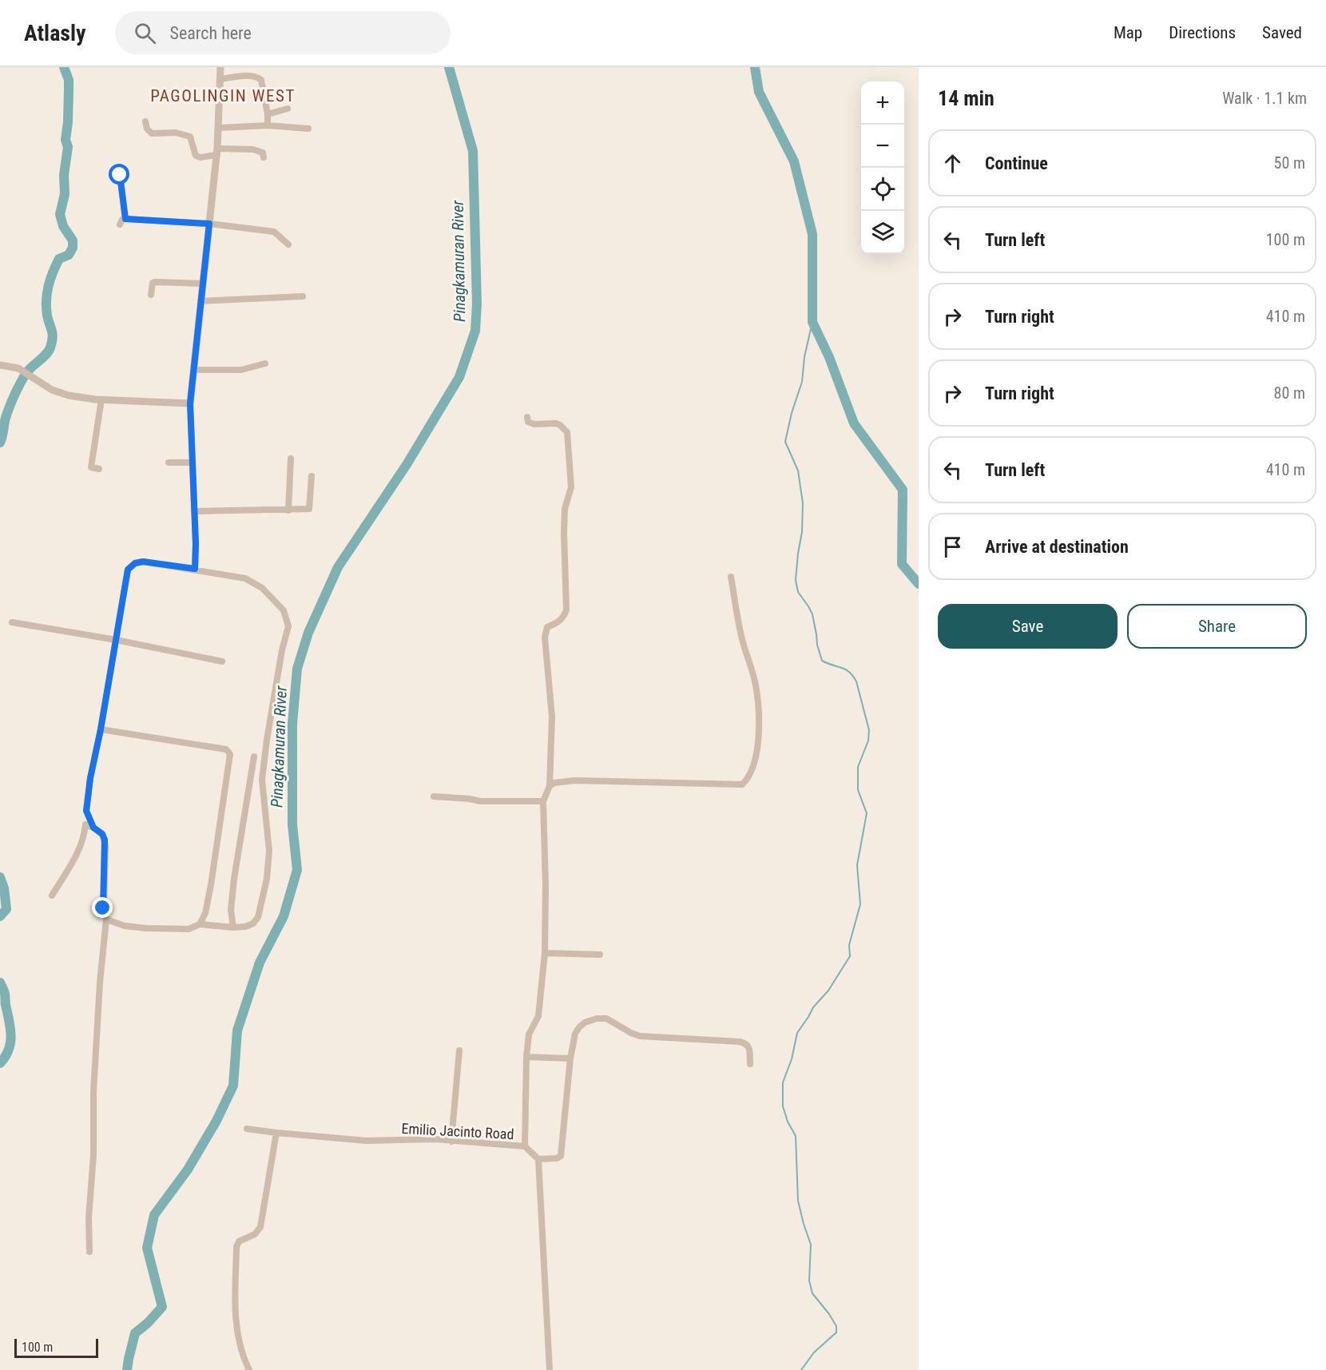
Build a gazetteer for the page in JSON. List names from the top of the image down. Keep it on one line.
{"streets":{"street":["Emilio Jacinto Road"]},"districts":["PAGOLINGIN WEST"],"water":["Pinagkamuran River"],"scale_bar":"100 m","page":{"header":"Atlasly","search":"Search here","nav":["Map","Directions","Saved"],"heading":["14 min","Walk · 1.1 km"],"map_buttons":["+","−"],"list":[["Continue","50 m"],["Turn left","100 m"],["Turn right","410 m"],["Turn right","80 m"],["Turn left","410 m"],"Arrive at destination"],"buttons":["Save","Share"],"scale":"100 m"}}
